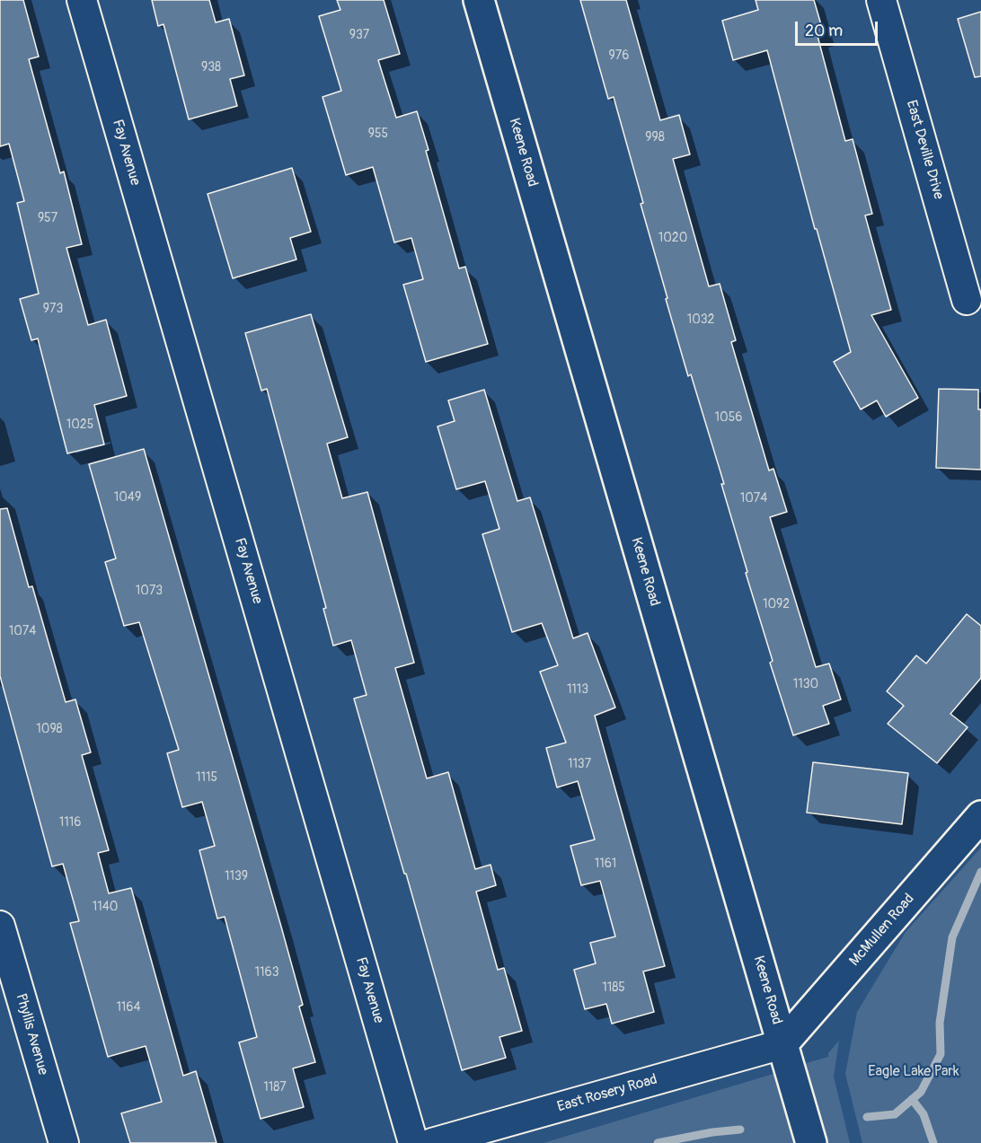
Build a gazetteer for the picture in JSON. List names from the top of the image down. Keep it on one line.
{"streets":{"main road":["Keene Road","McMullen Road"],"street":["East Deville Drive","Fay Avenue","Phyllis Avenue","East Rosery Road"]},"crossings":[["Keene Road","McMullen Road"],["Keene Road","East Rosery Road"],["McMullen Road","East Rosery Road"]],"parks":["Eagle Lake Park"],"house_numbers":["937","976","938","955","998","957","1020","973","1032","1056","1025","1049","1074","1073","1092","1074","1130","1113","1098","1137","1115","1116","1161","1139","1140","1163","1185","1164","1187"],"scale_bar":"20 m"}
